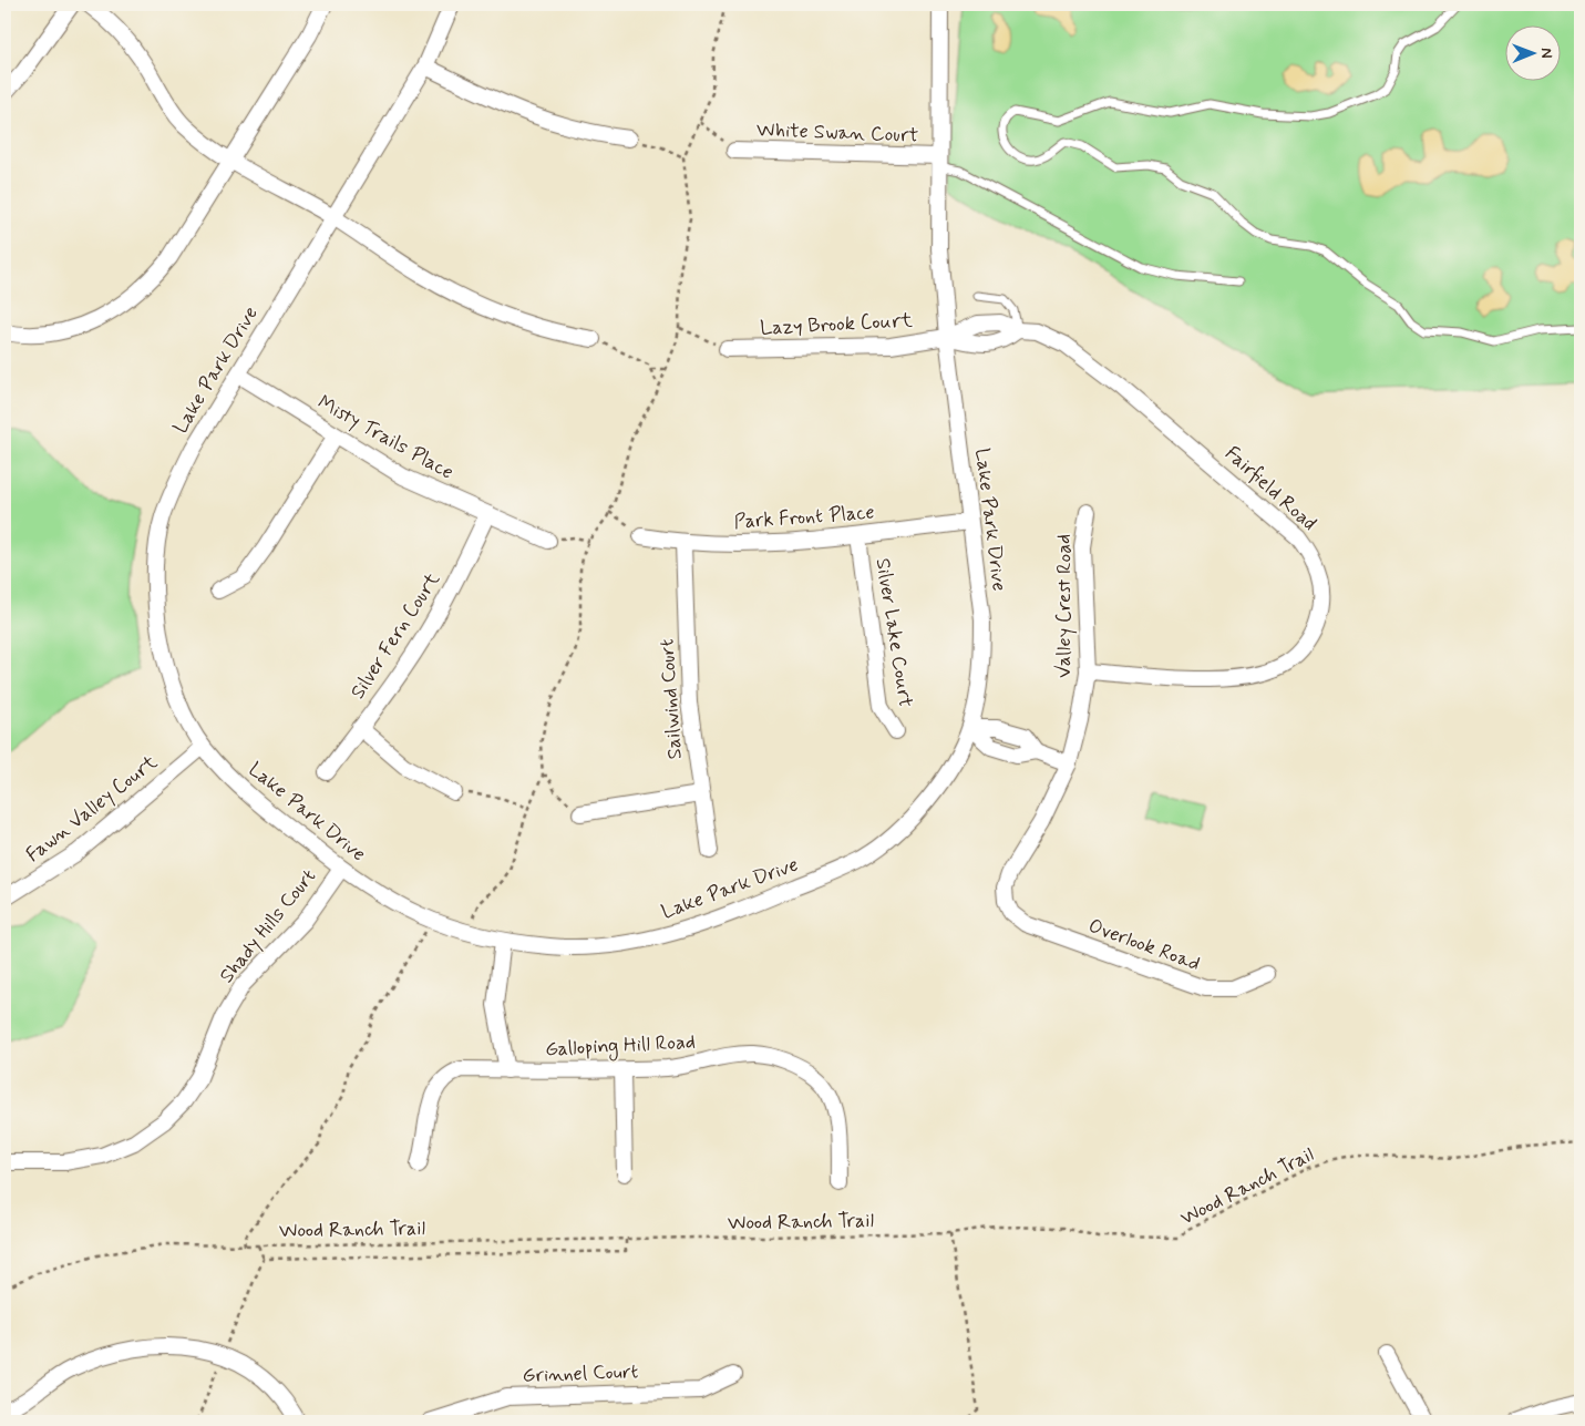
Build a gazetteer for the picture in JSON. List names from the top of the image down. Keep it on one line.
{"streets":{"street":["White Swan Court","Lazy Brook Court","Lake Park Drive","Misty Trails Place","Fairfield Road","Park Front Place","Valley Crest Road","Silver Lake Court","Silver Fern Court","Sailwind Court","Fawn Valley Court","Shady Hills Court","Overlook Road","Galloping Hill Road","Grinnel Court"],"path":["Wood Ranch Trail"]},"crossings":[["White Swan Court","Lake Park Drive"],["Lazy Brook Court","Lake Park Drive"],["Lazy Brook Court","Fairfield Road"],["Lake Park Drive","Misty Trails Place"],["Lake Park Drive","Fairfield Road"],["Lake Park Drive","Park Front Place"],["Lake Park Drive","Fawn Valley Court"],["Lake Park Drive","Shady Hills Court"],["Misty Trails Place","Silver Fern Court"],["Fairfield Road","Valley Crest Road"],["Park Front Place","Silver Lake Court"],["Park Front Place","Sailwind Court"],["Valley Crest Road","Overlook Road"]],"north":"right"}
